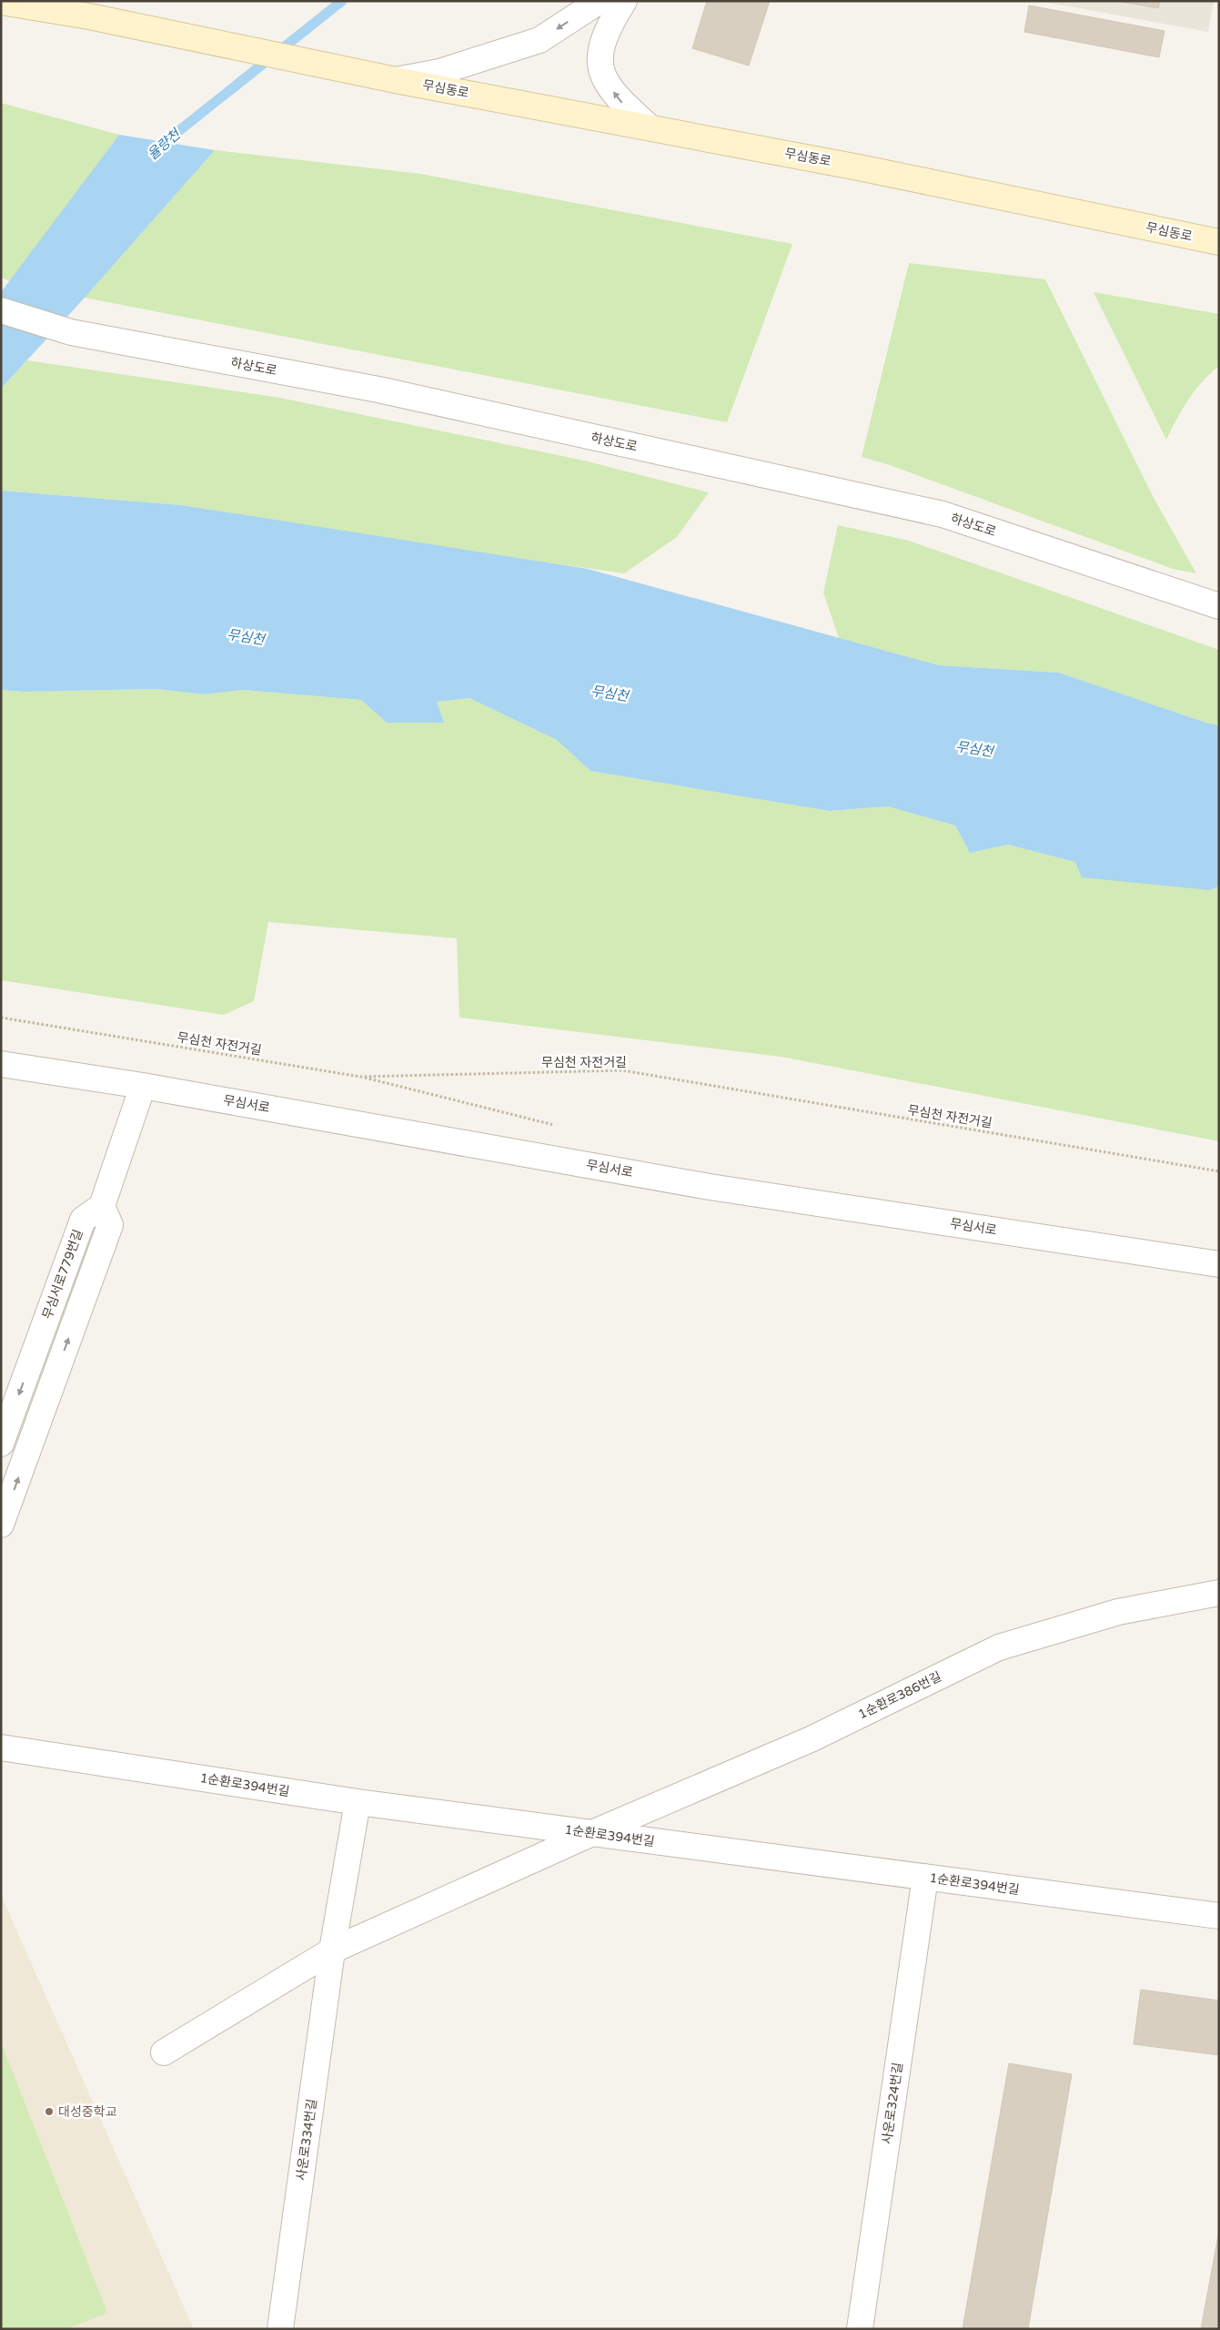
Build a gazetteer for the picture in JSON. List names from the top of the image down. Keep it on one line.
{"streets":{"main road":["무심동로"],"street":["하상도로","무심서로","무심서로779번길","1순환로386번길","1순환로394번길","사운로324번길","사운로334번길"],"path":["무심천 자전거길"]},"crossings":[["1순환로386번길","1순환로394번길"],["1순환로386번길","사운로334번길"],["1순환로394번길","사운로324번길"],["1순환로394번길","사운로334번길"]],"water":["율량천","무심천"],"places":["대성중학교"]}
